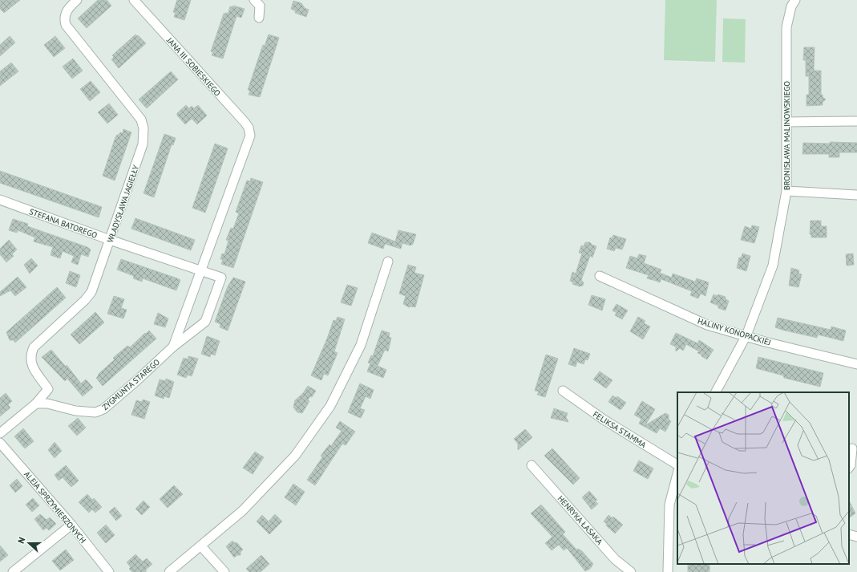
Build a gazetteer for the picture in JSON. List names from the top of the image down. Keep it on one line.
{"streets":{"street":["JANA III SOBIESKIEGO","BRONISŁAWA MALINOWSKIEGO","WŁADYSŁAWA JAGIEŁŁY","STEFANA BATOREGO","HALINY KONOPACKIEJ","ZYGMUNTA STAREGO","FELIKSA STAMMA","ALEJA SPRZYMIERZONYCH","HENRYKA ŁASAKA"]},"crossings":[["JANA III SOBIESKIEGO","ZYGMUNTA STAREGO"],["BRONISŁAWA MALINOWSKIEGO","HALINY KONOPACKIEJ"],["WŁADYSŁAWA JAGIEŁŁY","STEFANA BATOREGO"],["WŁADYSŁAWA JAGIEŁŁY","ZYGMUNTA STAREGO"],["STEFANA BATOREGO","ZYGMUNTA STAREGO"]],"north":"left"}
